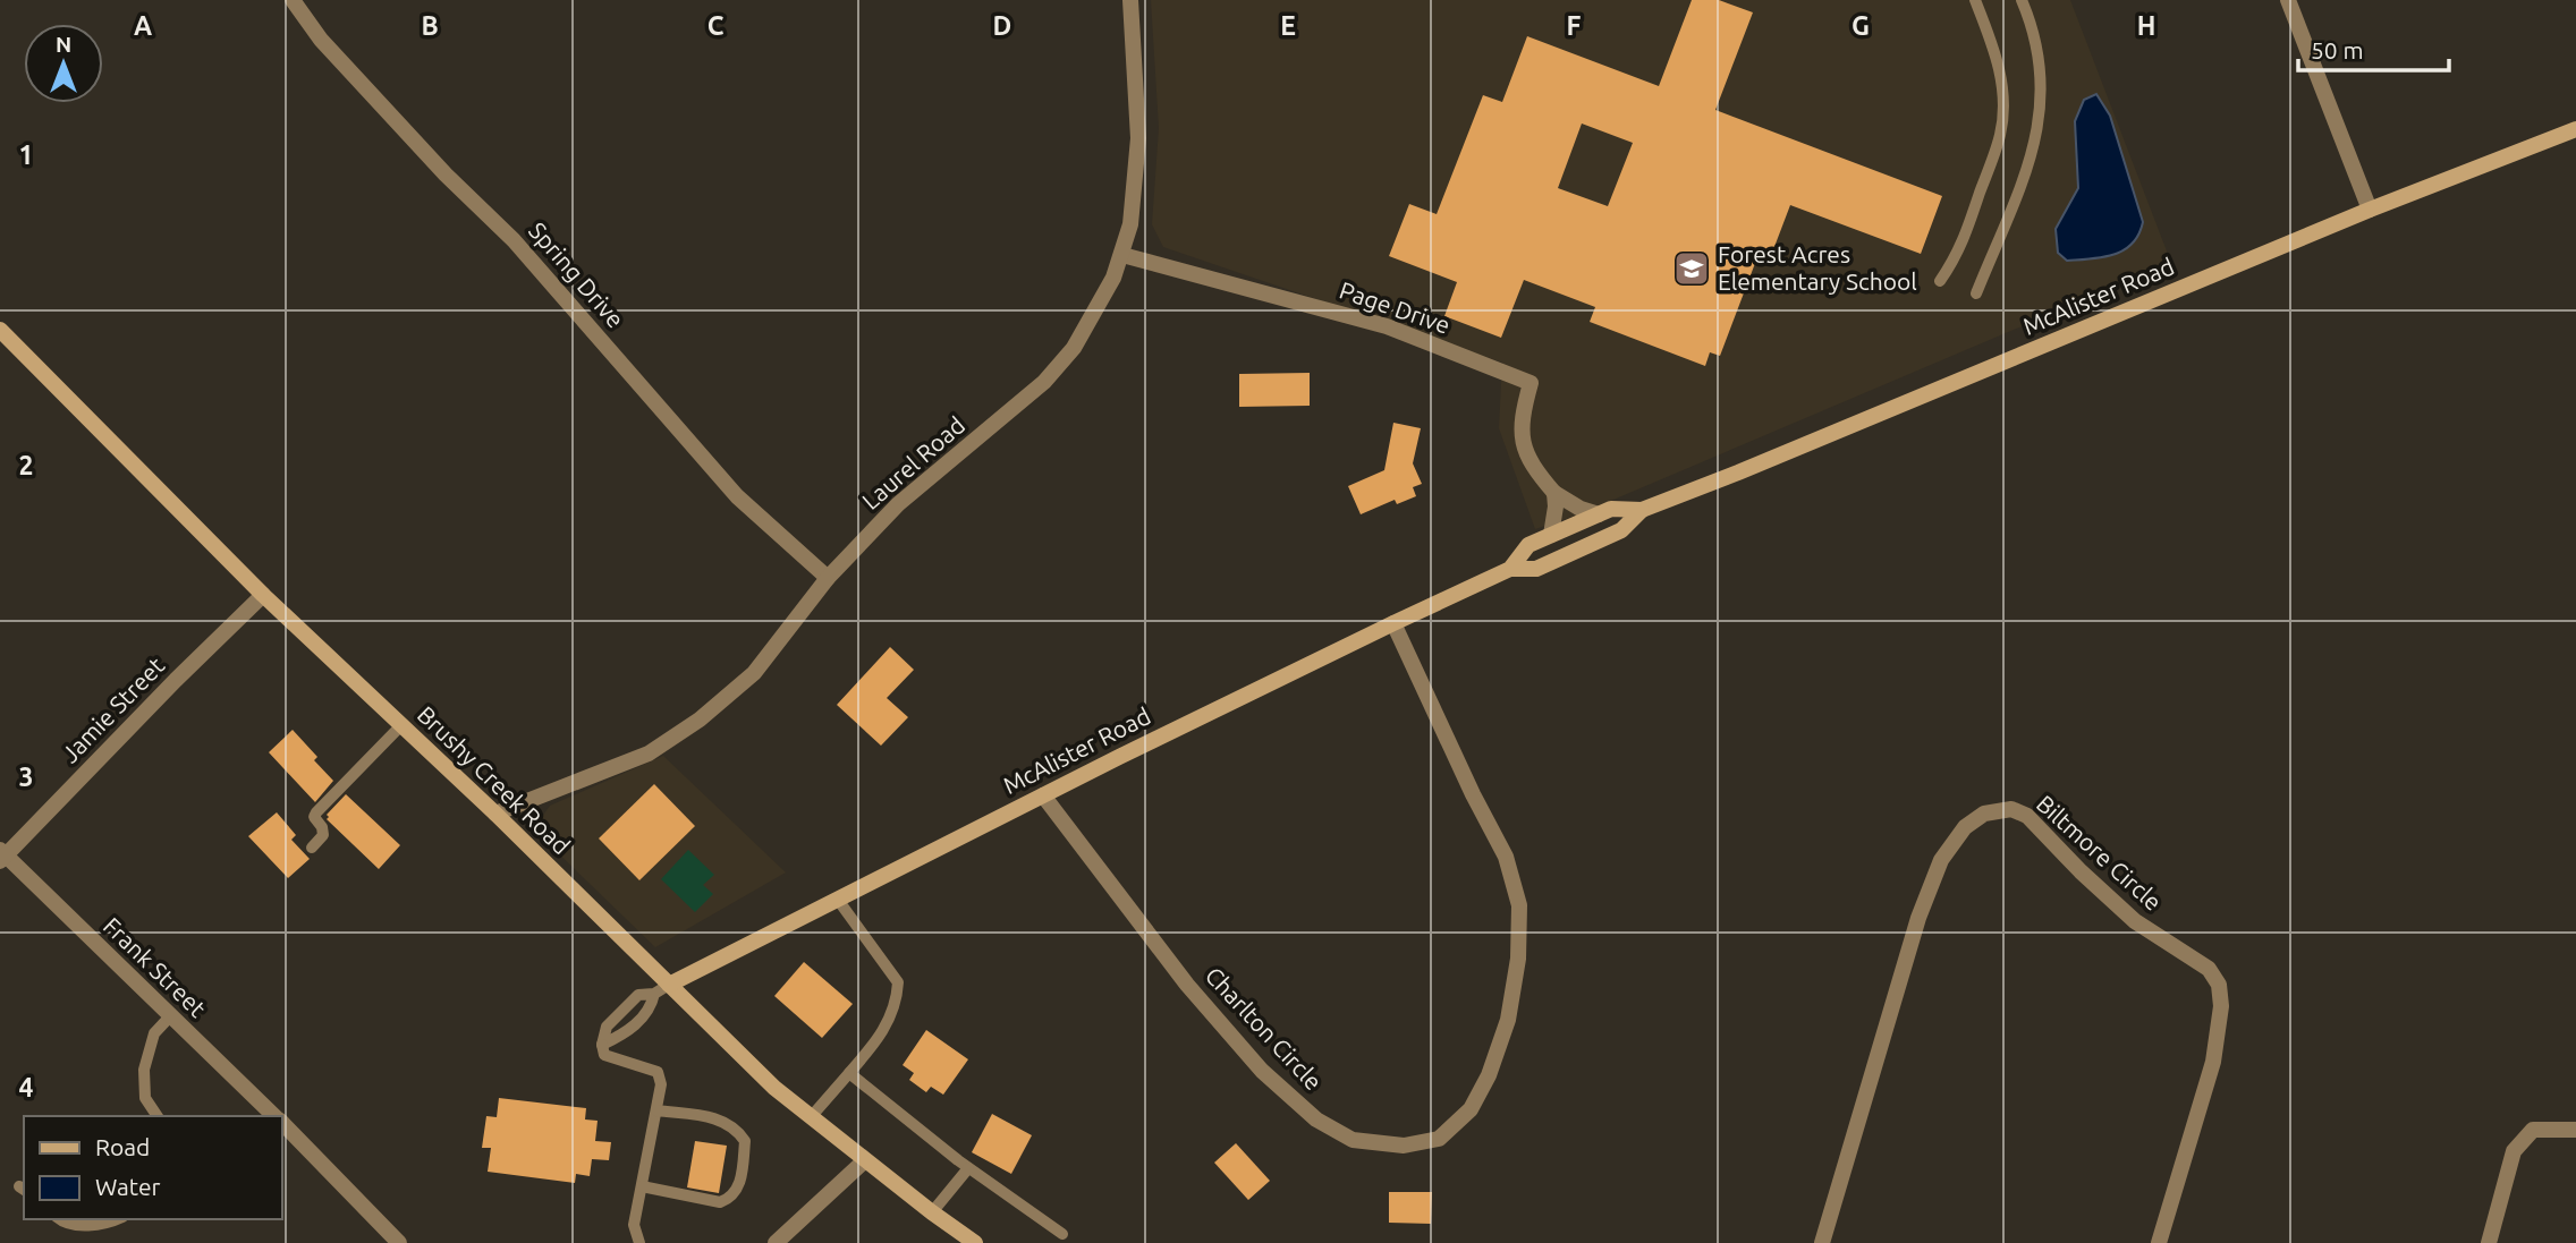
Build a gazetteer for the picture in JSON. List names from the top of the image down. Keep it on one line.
{"streets":{"street":["Spring Drive","McAlister Road","Page Drive","Laurel Road","Jamie Street","Brushy Creek Road","Biltmore Circle","Frank Street","Charlton Circle"]},"crossings":[["Spring Drive","Laurel Road"],["McAlister Road","Page Drive"],["McAlister Road","Brushy Creek Road"],["McAlister Road","Charlton Circle"],["Page Drive","Laurel Road"],["Laurel Road","Brushy Creek Road"],["Jamie Street","Brushy Creek Road"],["Jamie Street","Frank Street"]],"places":{"school or university":["Forest Acres Elementary School"]},"legend":["Road","Water"],"scale_bar":"50 m","north":"top","grid":{"columns":["A","B","C","D","E","F","G","H"],"rows":["1","2","3","4"]}}
